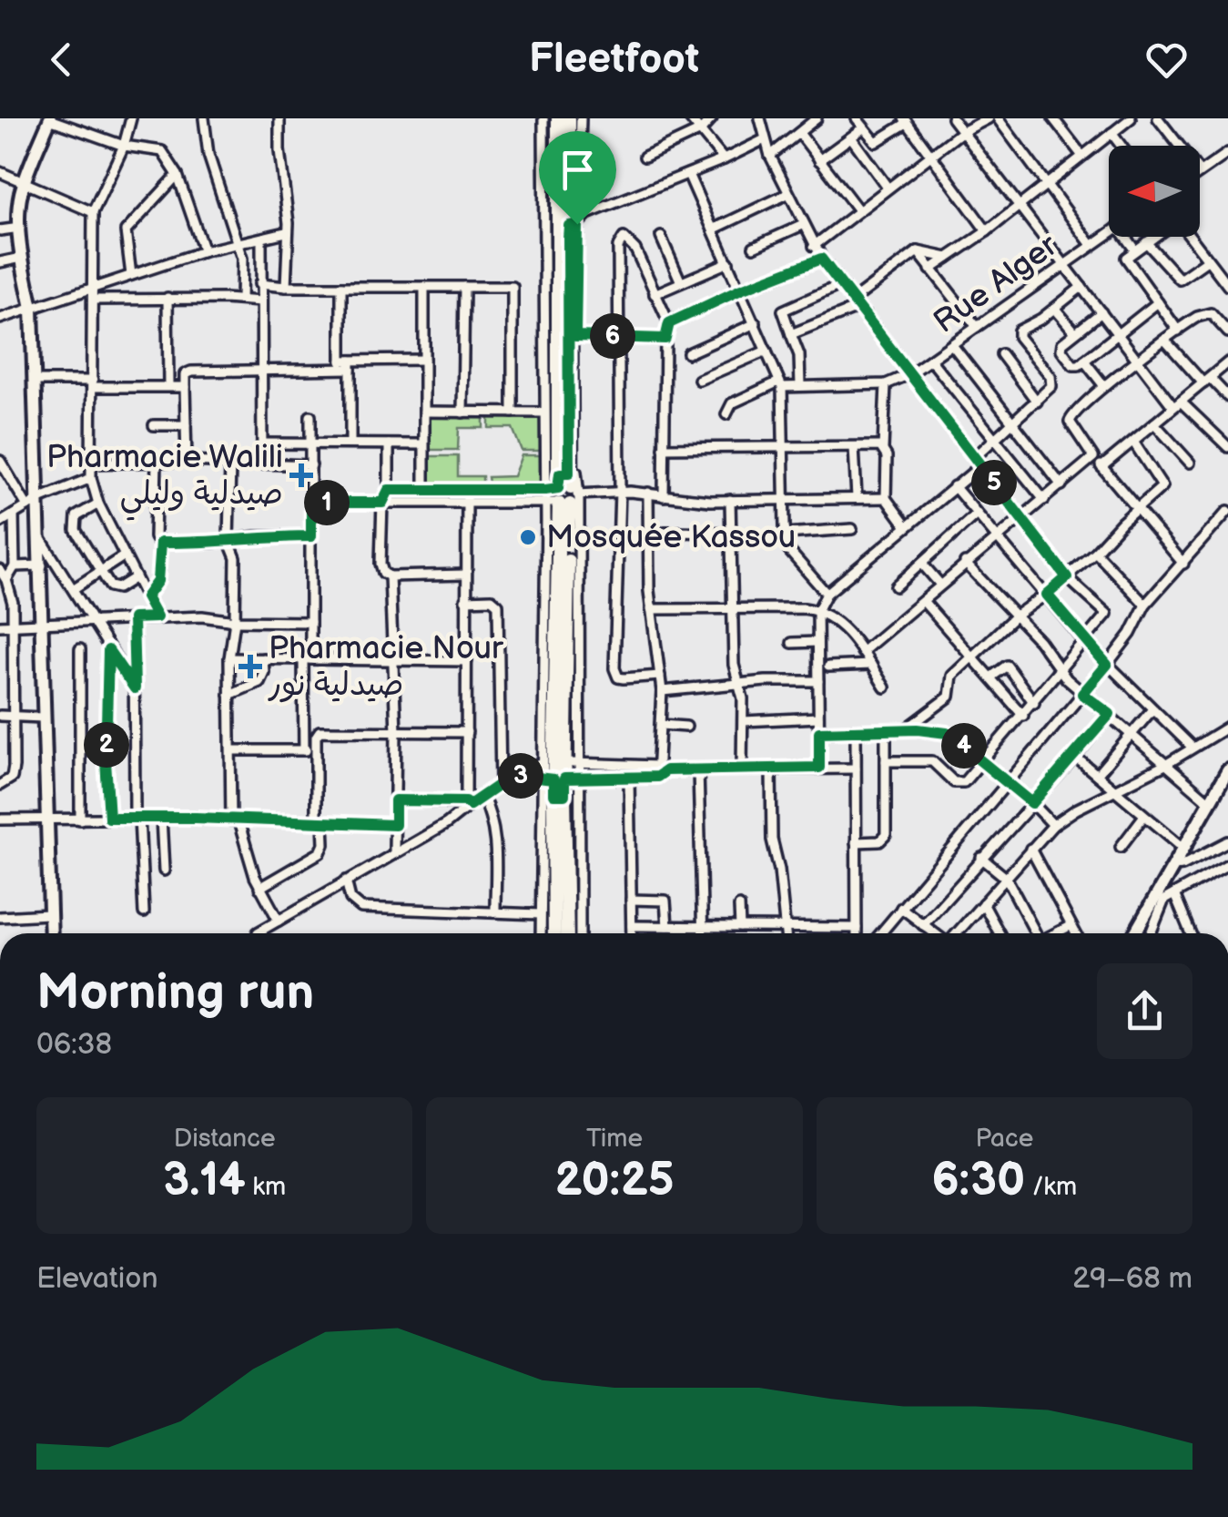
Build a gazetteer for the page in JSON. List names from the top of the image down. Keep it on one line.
{"streets":{"street":["Rue Alger"]},"places":{"health":["Pharmacie Walili صيدلية وليلي","Pharmacie Nour صيدلية نور"],"other":["Mosquée Kassou"]},"north":"left","page":{"header":"Fleetfoot","pins":["6","5","1","2","4","3"],"heading":["Morning run","06:38"],"stats":[["Distance","3.14 km"],["Time","20:25"],["Pace","6:30 /km"]],"chart":["Elevation","29–68 m"]}}
